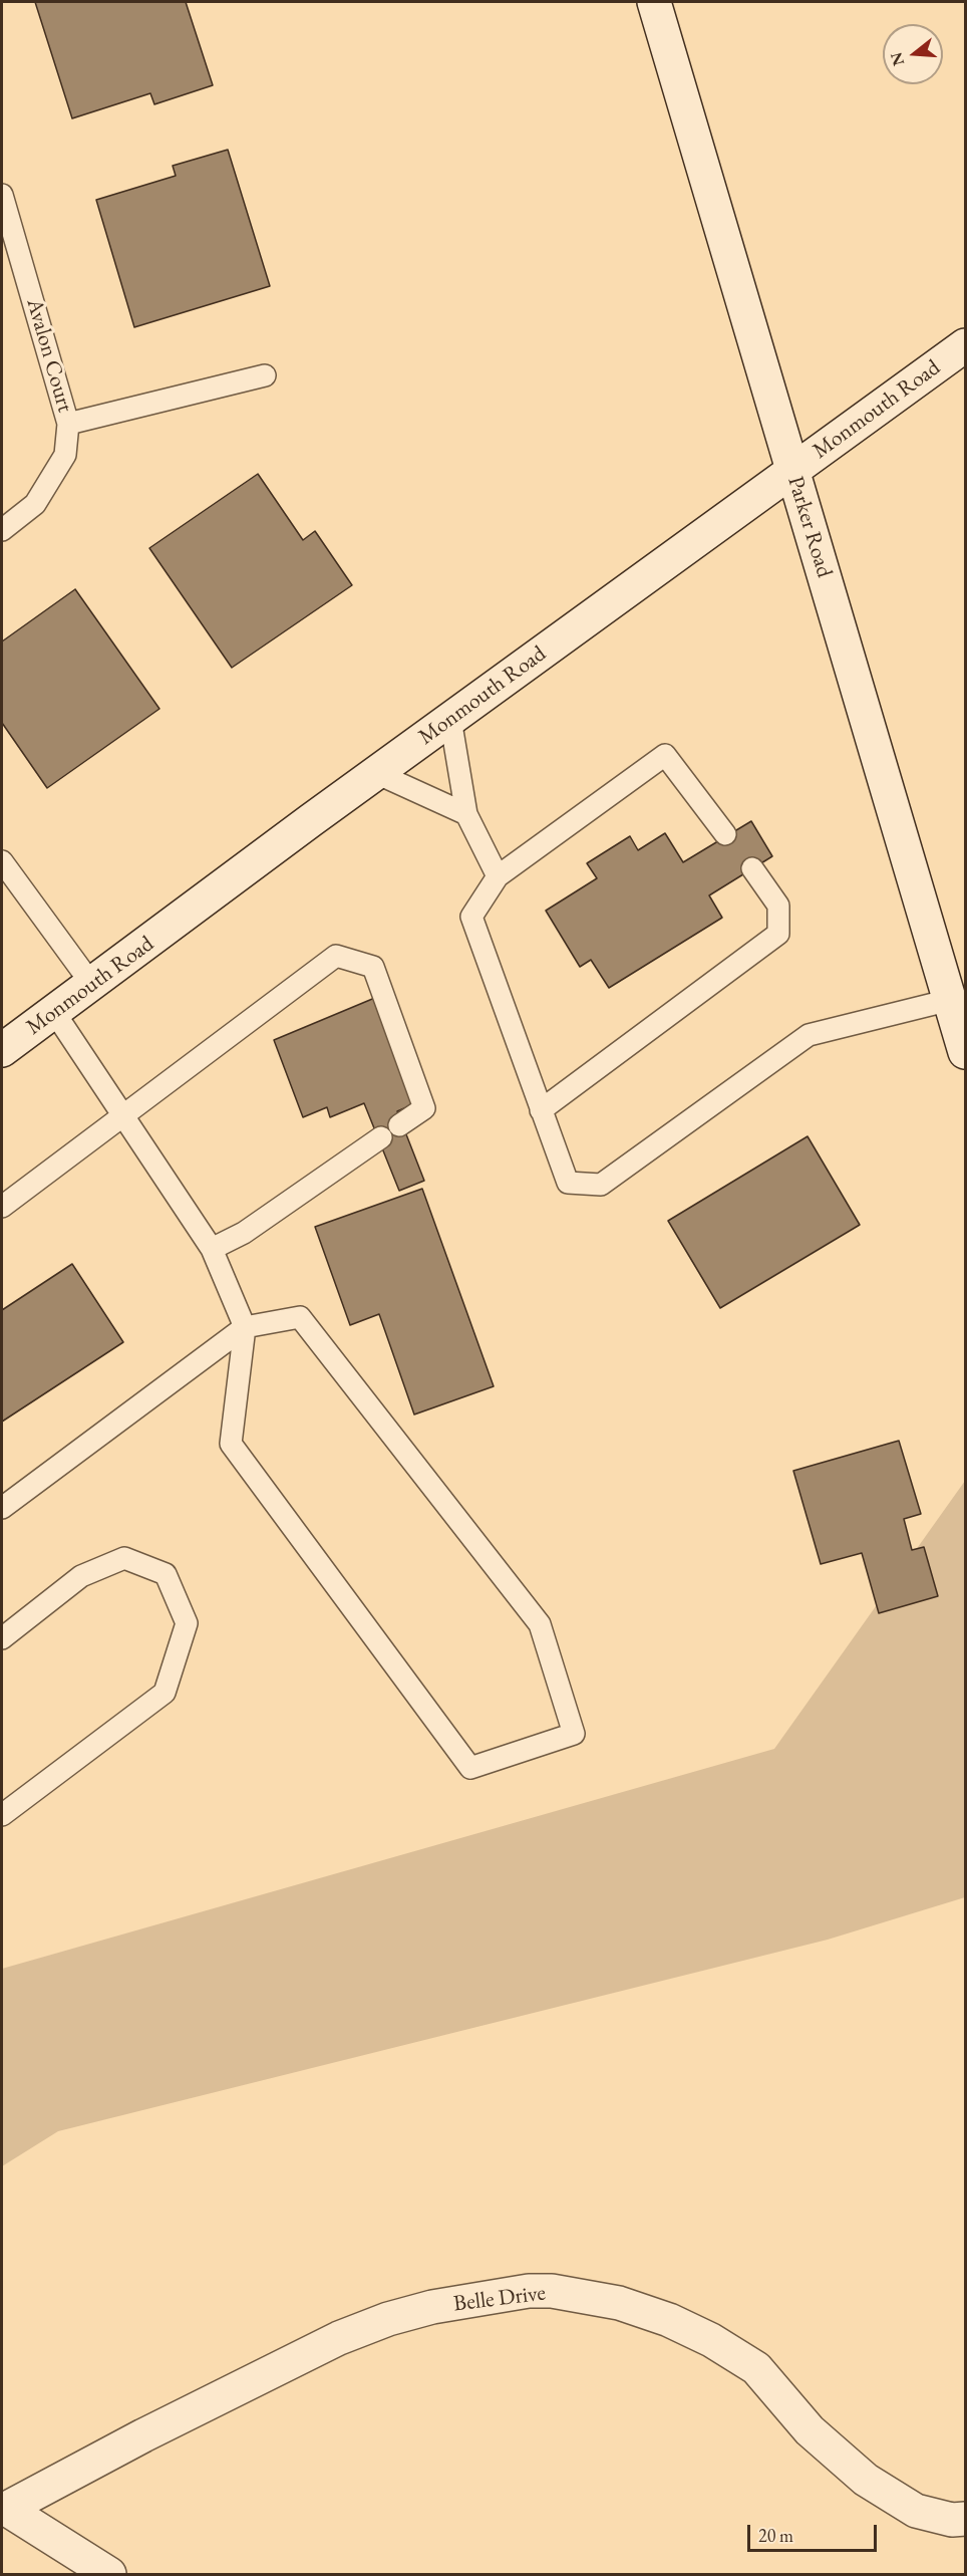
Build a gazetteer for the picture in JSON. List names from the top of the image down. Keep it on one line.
{"streets":{"street":["Monmouth Road","Parker Road","Belle Drive"],"lane":["Avalon Court"]},"crossings":[["Monmouth Road","Parker Road"]],"scale_bar":"20 m","north":"left"}
